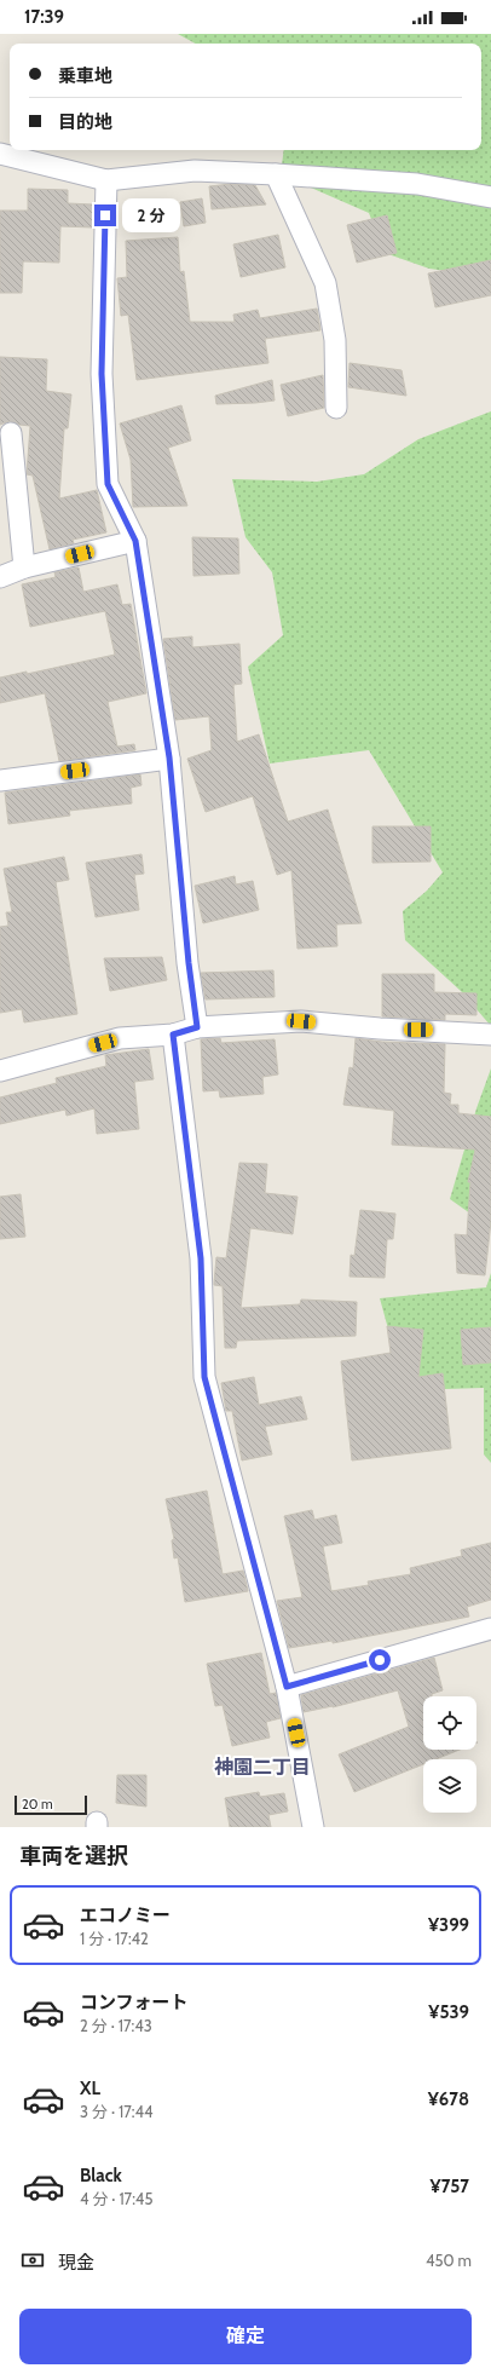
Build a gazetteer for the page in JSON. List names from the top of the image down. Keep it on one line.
{"districts":["神園二丁目"],"scale_bar":"20 m","page":{"status":"17:39","banner":["乗車地","目的地"],"bubble":"2 分","scale":"20 m","heading":"車両を選択","list":[{"name":"エコノミー","note":"1 分 · 17:42","value":"¥399"},{"name":"コンフォート","note":"2 分 · 17:43","value":"¥539"},{"name":"XL","note":"3 分 · 17:44","value":"¥678"},{"name":"Black","note":"4 分 · 17:45","value":"¥757"}],"pay":["現金","450 m"],"buttons":"確定"}}
